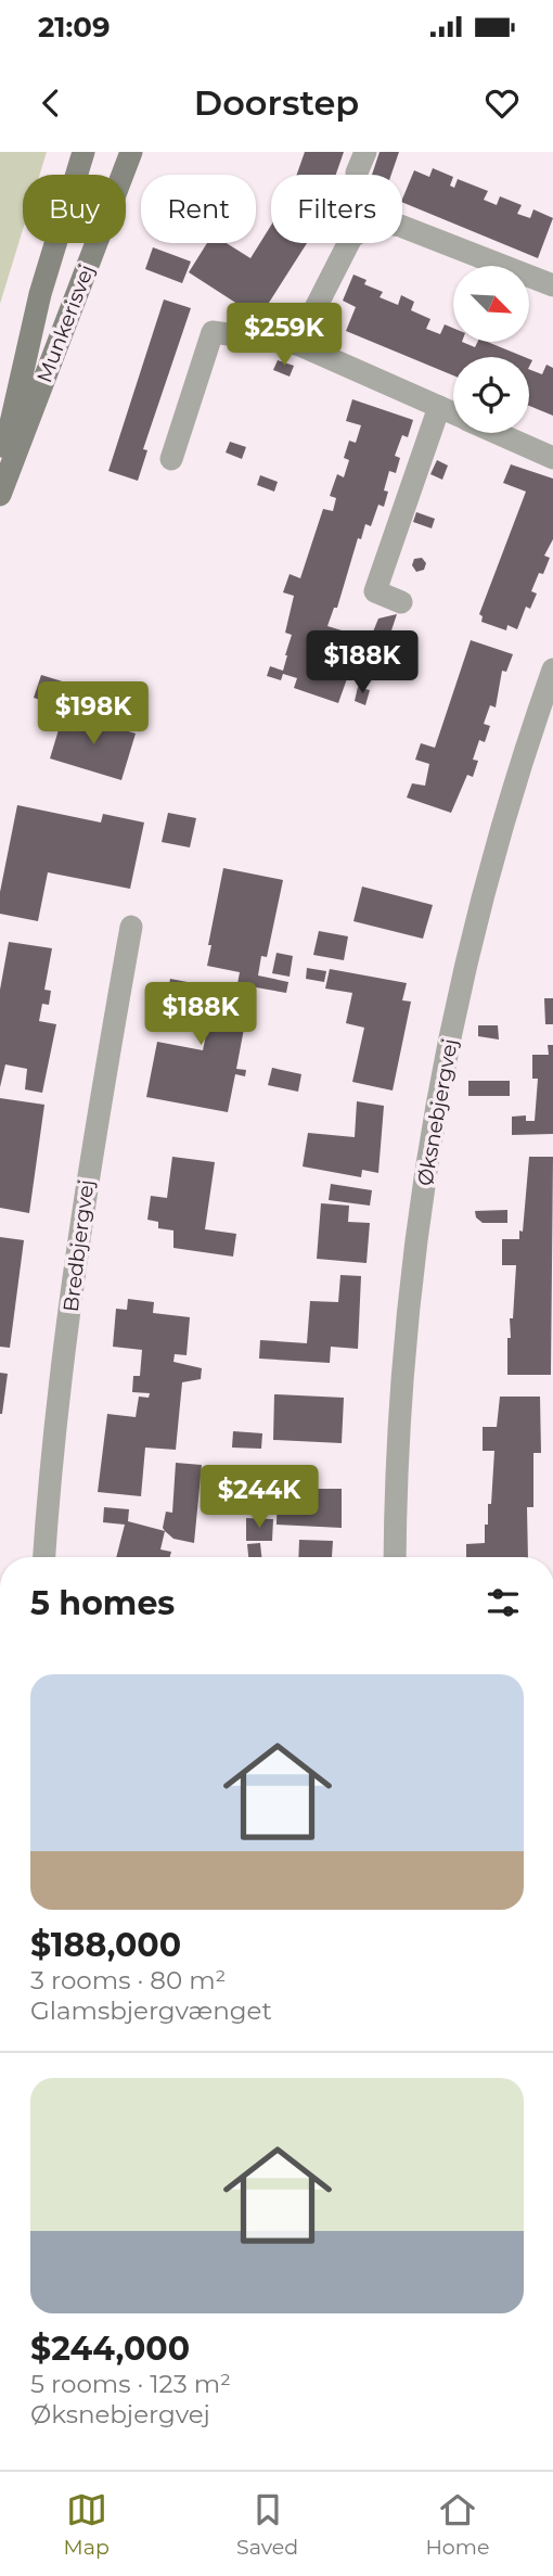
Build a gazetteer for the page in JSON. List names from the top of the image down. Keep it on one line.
{"streets":{"main road":["Munkerisvej"],"street":["Øksnebjergvej","Bredbjergvej"]},"north":"bottom right","page":{"status":"21:09","header":"Doorstep","chip":["Buy","Rent","Filters"],"price":["$259K","$188K","$198K","$188K","$244K"],"heading":"5 homes","list":[{"name":"$188,000","note":"3 rooms · 80 m² · Glamsbjergvænget"},{"name":"$244,000","note":"5 rooms · 123 m² · Øksnebjergvej"}],"tabs":["Map","Saved","Home"]}}
